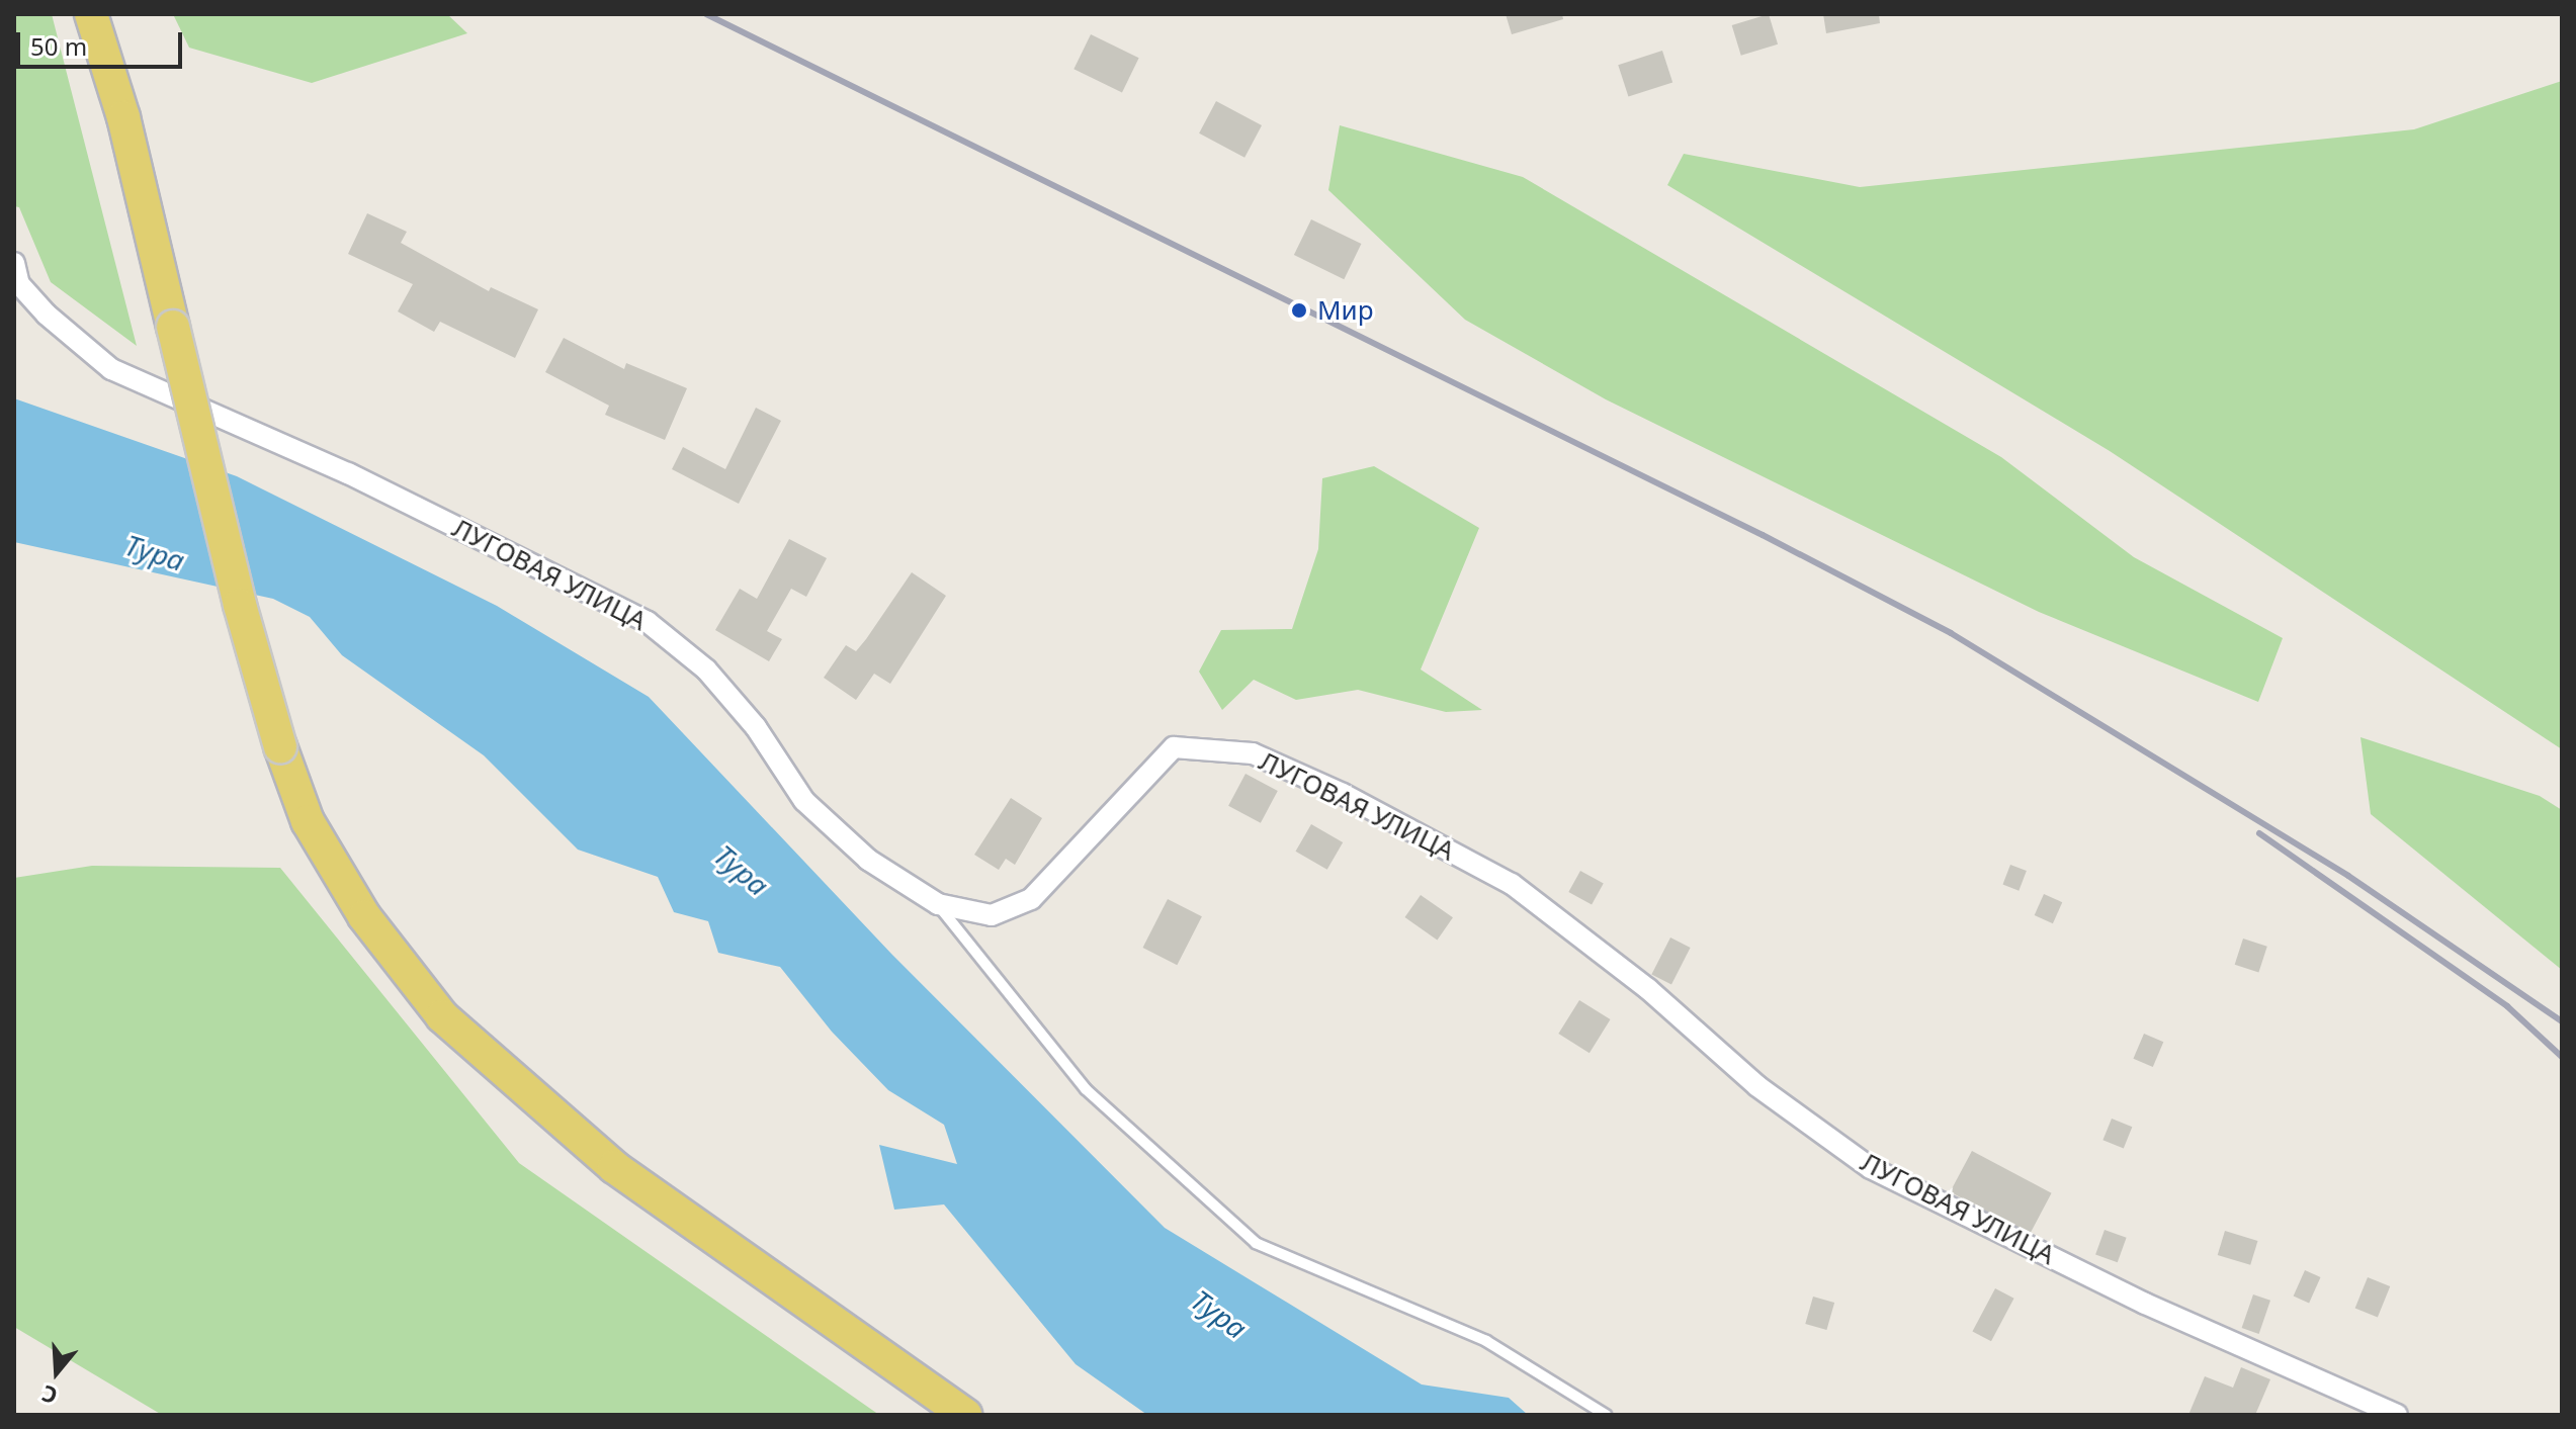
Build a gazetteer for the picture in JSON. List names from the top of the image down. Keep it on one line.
{"streets":{"street":["ЛУГОВАЯ УЛИЦА"]},"water":["Тура"],"places":["Мир"],"scale_bar":"50 m","north":"bottom"}
